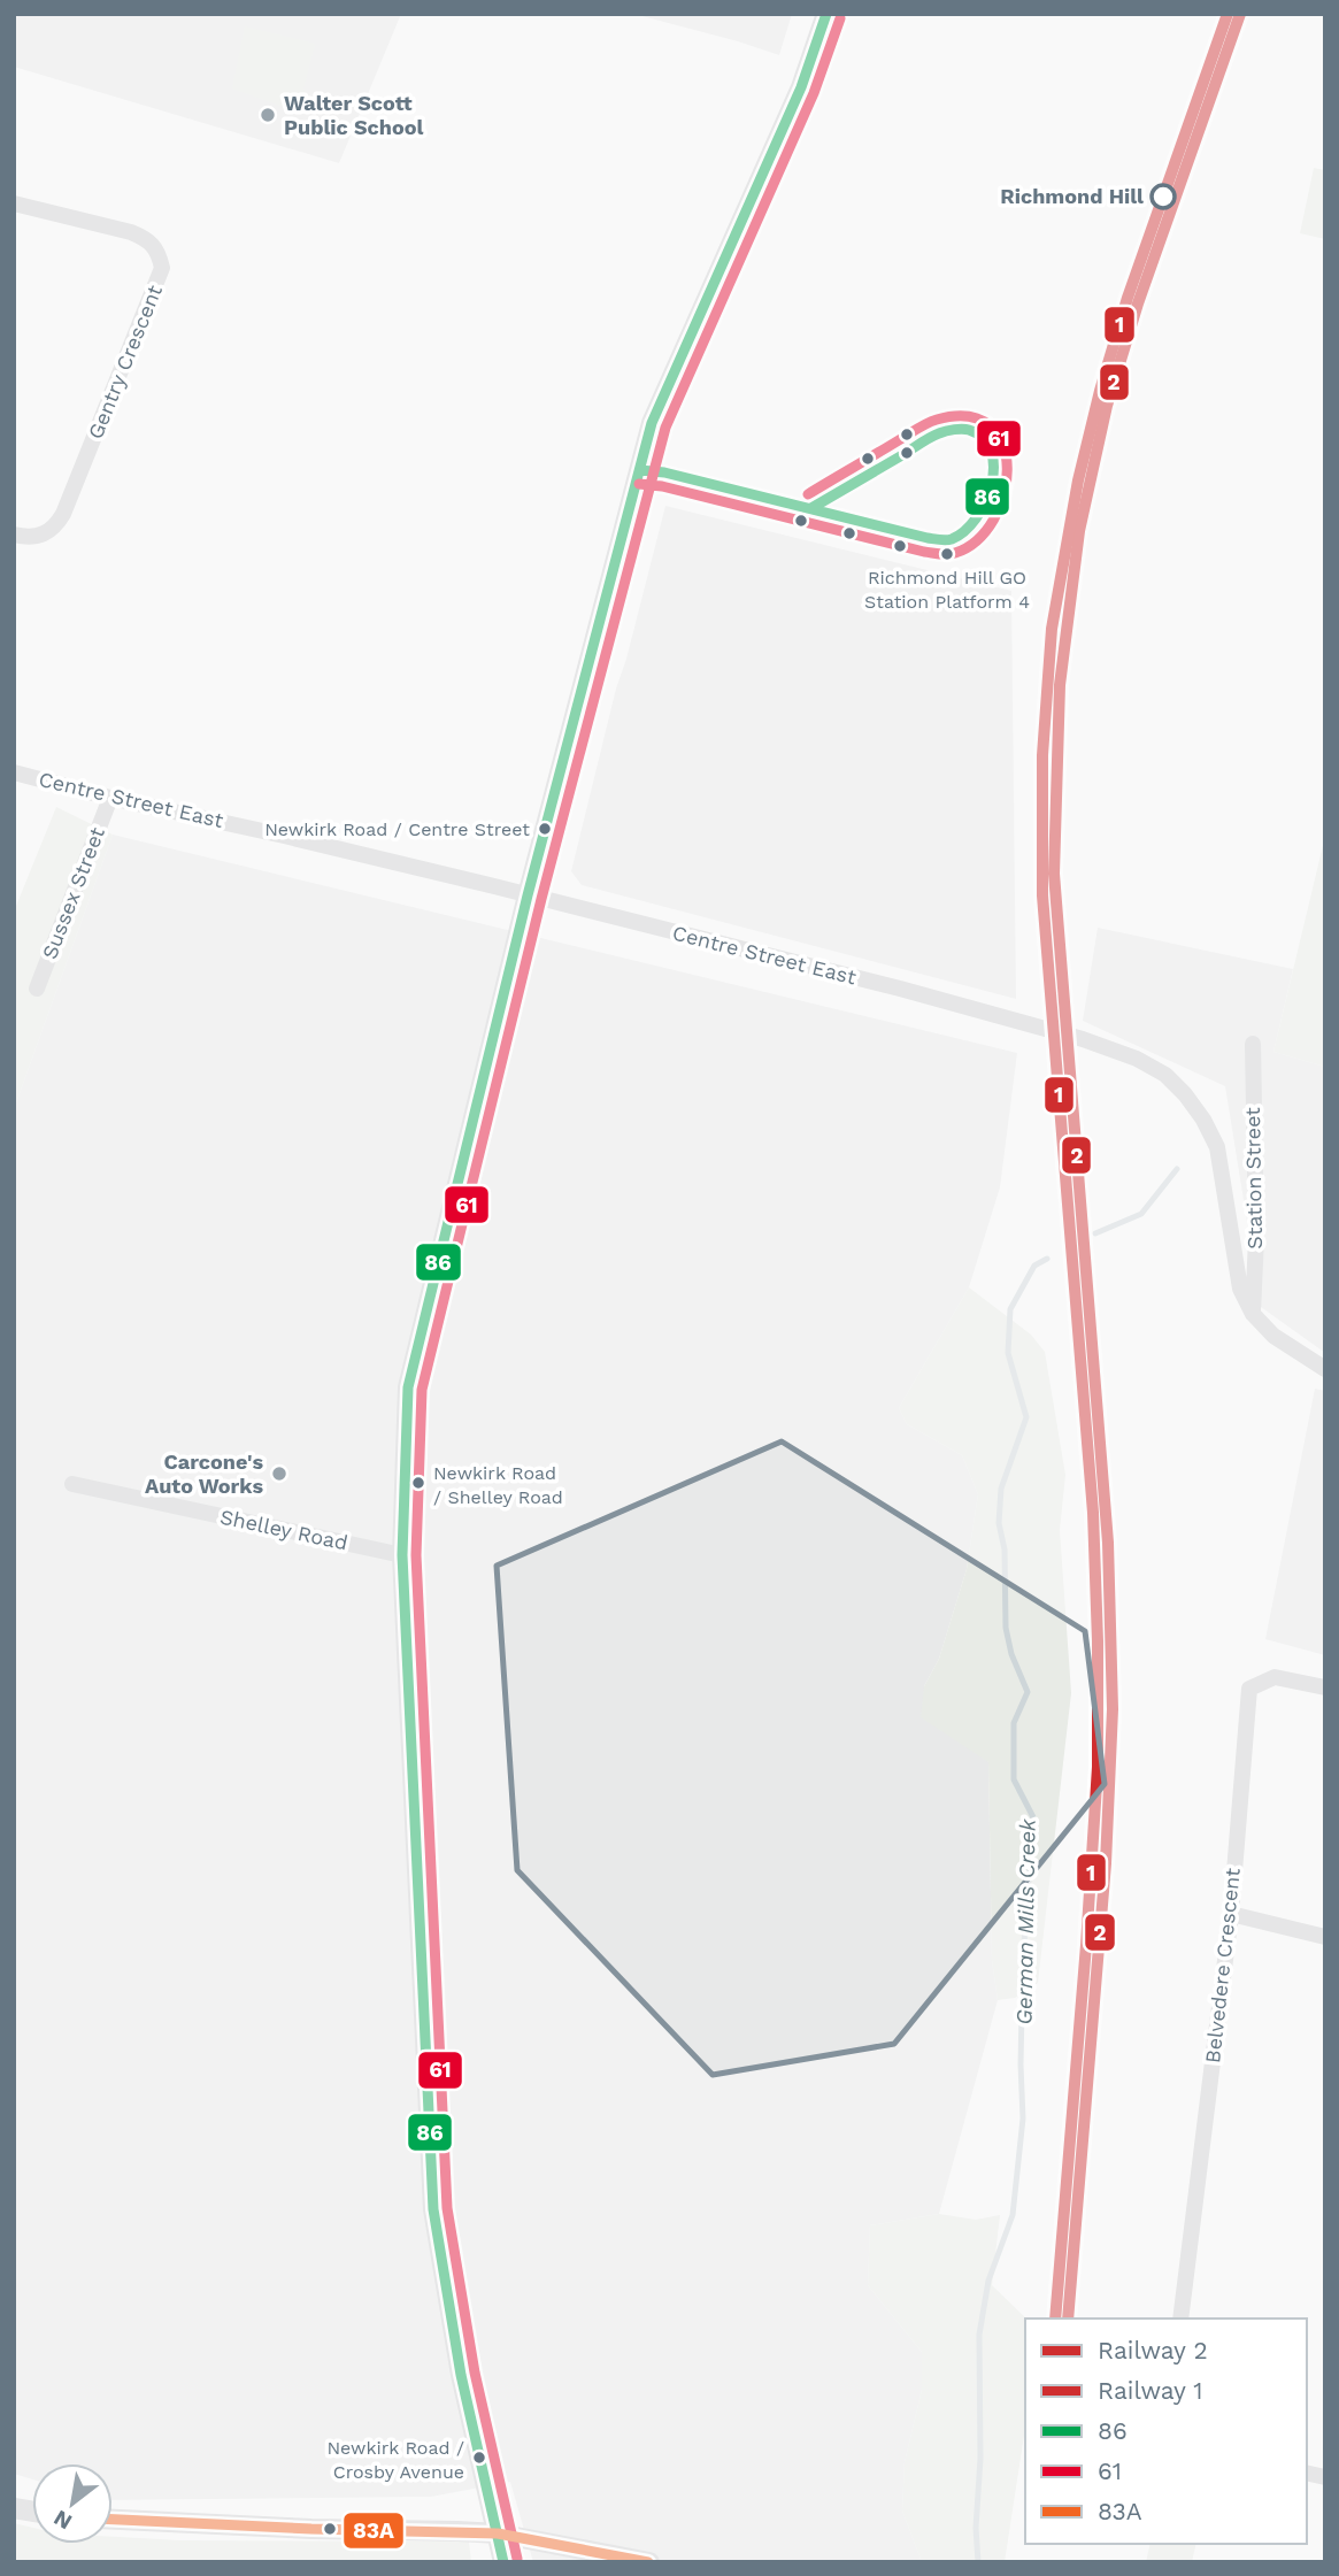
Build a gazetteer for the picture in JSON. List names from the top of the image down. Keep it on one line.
{"streets":{"street":["Gentry Crescent","Centre Street East","Sussex Street","Station Street","Shelley Road","Belvedere Crescent"]},"crossings":[["Centre Street East","Sussex Street"],["Centre Street East","Station Street"]],"water":["German Mills Creek"],"places":["Walter Scott Public School","Richmond Hill","Richmond Hill GO Station Platform 4","Newkirk Road / Centre Street","Carcone's Auto Works","Newkirk Road / Shelley Road","Newkirk Road / Crosby Avenue"],"lines":["rail line 2","rail line 1","transit line 86","transit line 61","transit line 83A"],"legend":["Railway 2","Railway 1","86","61","83A"],"north":"bottom left"}
